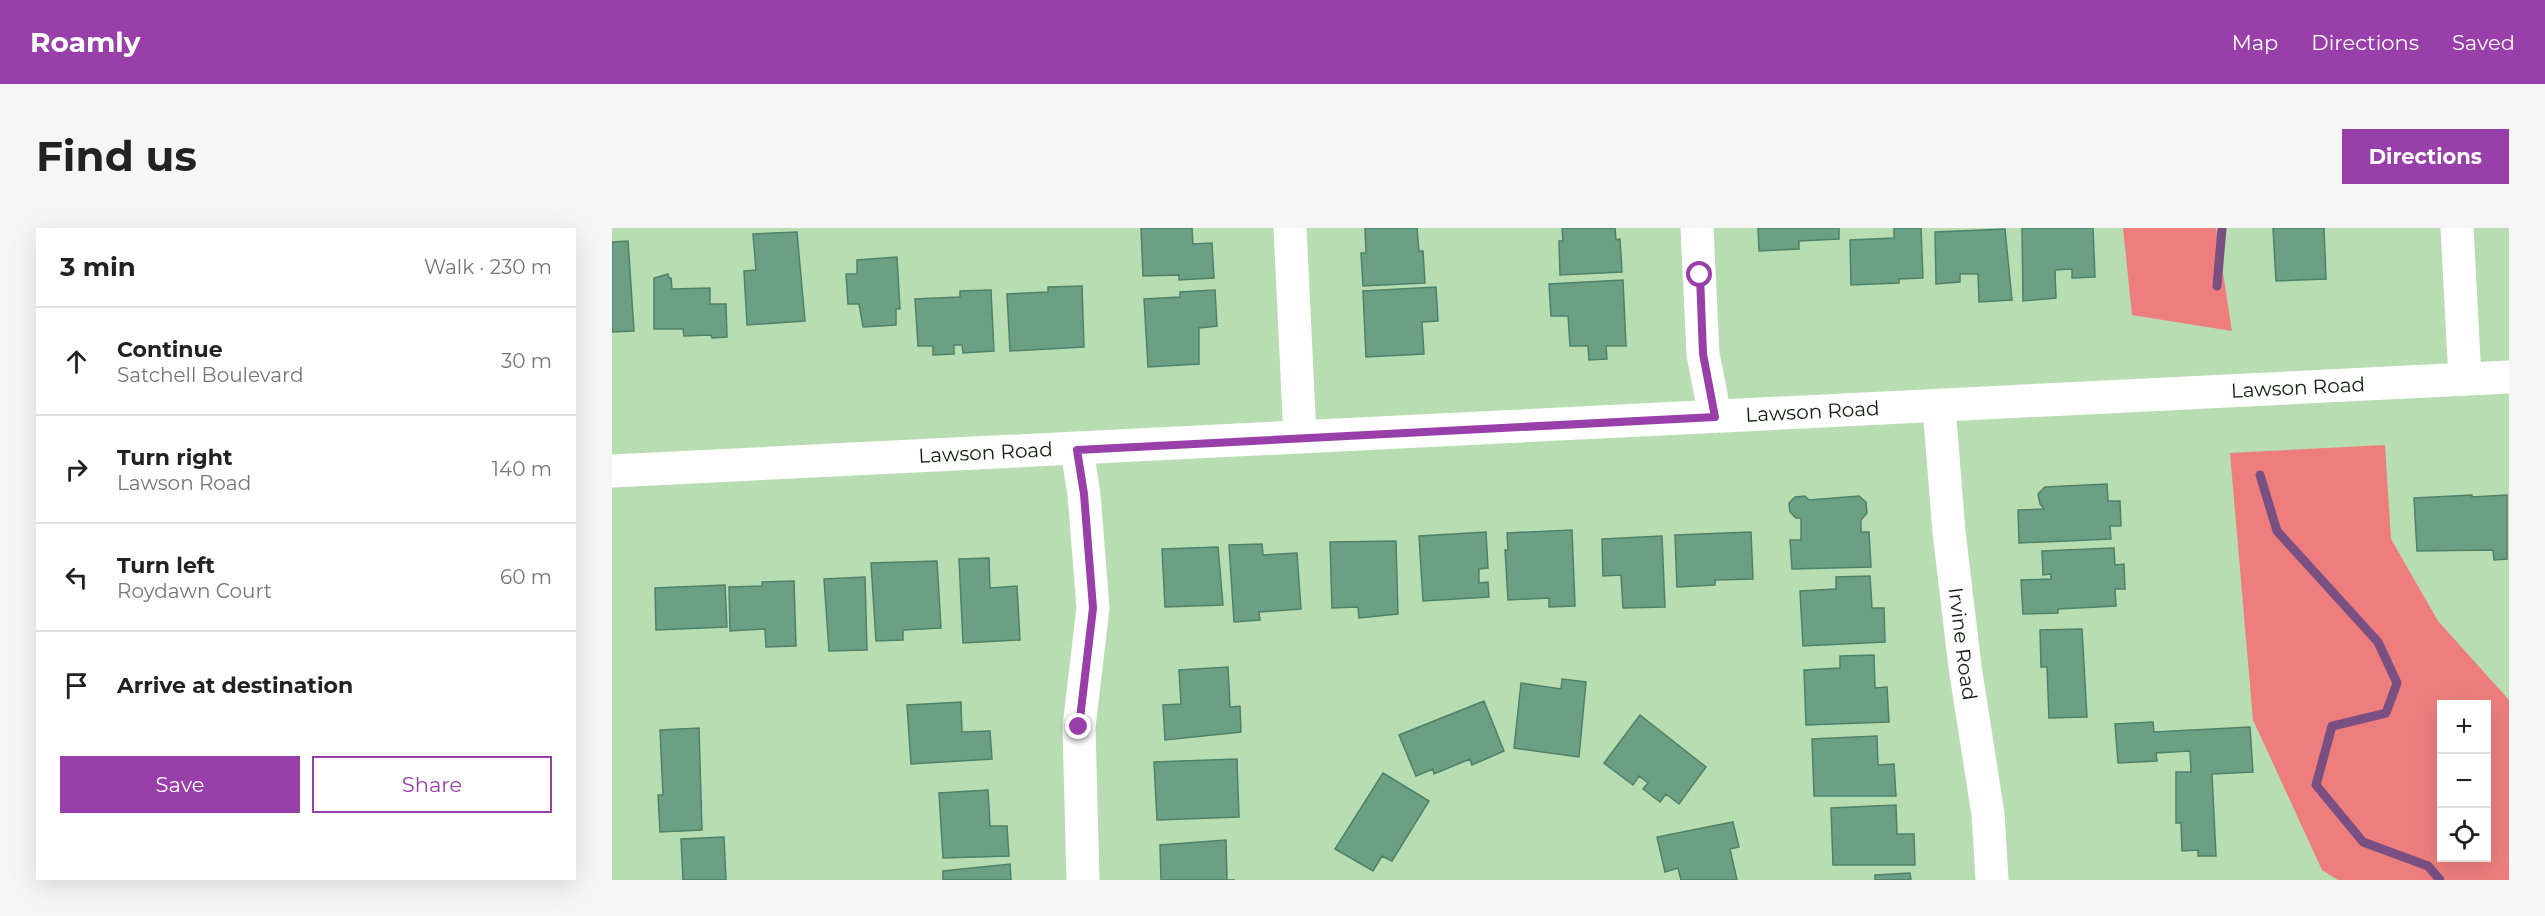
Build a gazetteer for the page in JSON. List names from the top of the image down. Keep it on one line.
{"streets":{"street":["Lawson Road","Irvine Road"]},"crossings":[["Lawson Road","Irvine Road"]],"page":{"header":"Roamly","nav":["Map","Directions","Saved"],"buttons":["Directions",["Save","Share"]],"title":"Find us","heading":["3 min","Walk · 230 m"],"list":[["Continue","Satchell Boulevard","30 m"],["Turn right","Lawson Road","140 m"],["Turn left","Roydawn Court","60 m"],"Arrive at destination"],"map_buttons":["+","−"]}}
